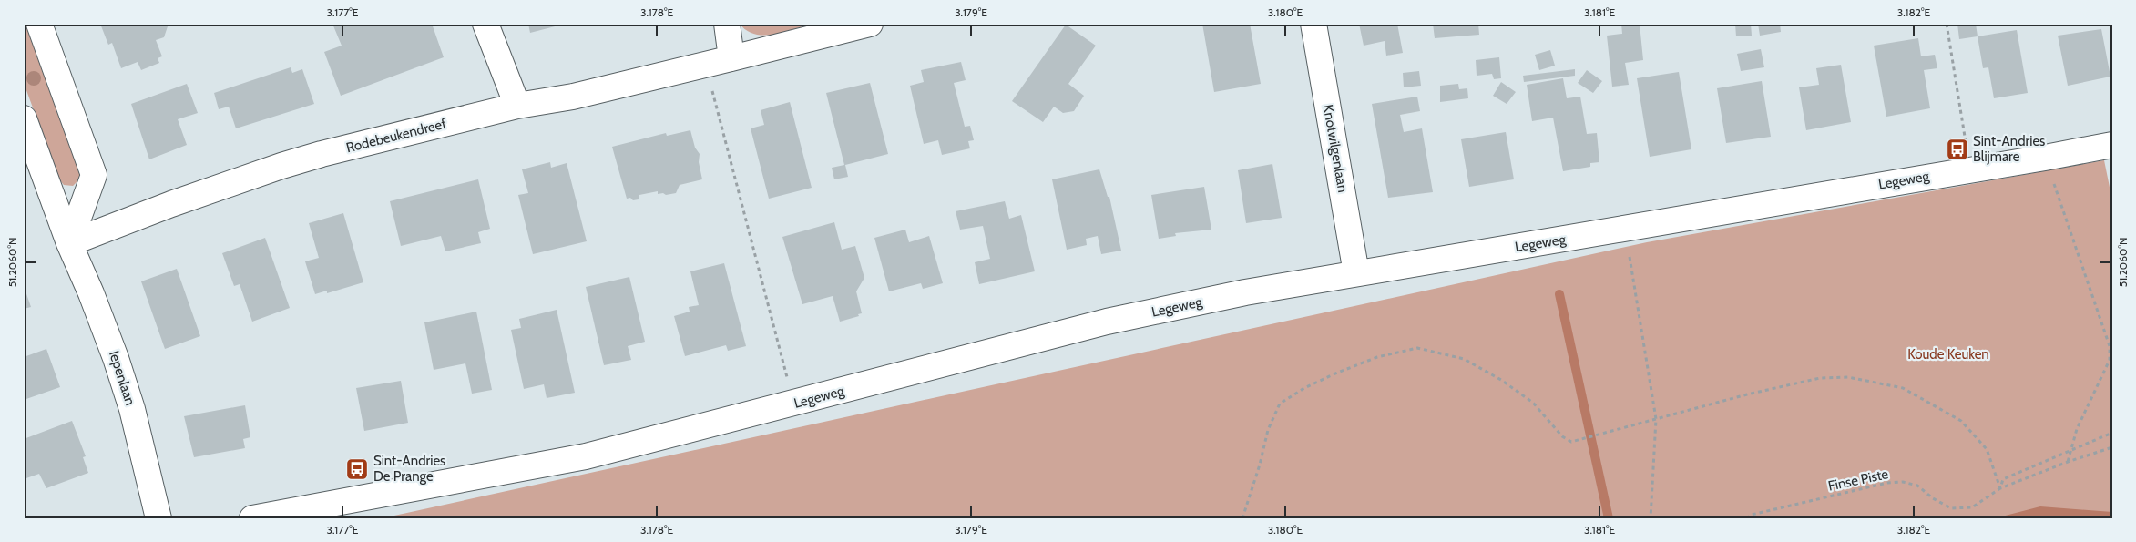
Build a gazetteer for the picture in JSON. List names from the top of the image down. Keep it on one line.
{"streets":{"street":["Rodebeukendreef","Knotwilgenlaan","Legeweg","Iepenlaan"],"path":["Finse Piste"]},"crossings":[["Rodebeukendreef","Iepenlaan"],["Knotwilgenlaan","Legeweg"]],"parks":["Koude Keuken"],"places":{"bus stop":["Sint-Andries Blijmare","Sint-Andries De Prange"]},"coordinates":["3.177°E","3.178°E","3.179°E","3.180°E","3.181°E","3.182°E","51.2060°N"]}
